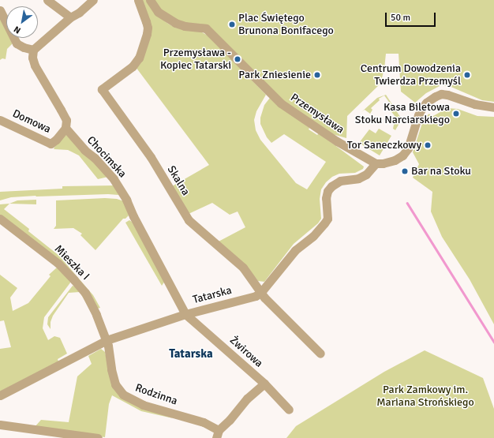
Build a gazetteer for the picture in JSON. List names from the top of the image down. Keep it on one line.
{"streets":{"street":["Przemysława","Domowa","Chocimska","Skalna","Mieszka I","Tatarska","Żwirowa","Rodzinna"]},"crossings":[["Przemysława","Tatarska"],["Domowa","Chocimska"],["Chocimska","Tatarska"],["Chocimska","Żwirowa"],["Skalna","Tatarska"],["Mieszka I","Tatarska"],["Mieszka I","Rodzinna"],["Tatarska","Żwirowa"],["Tatarska","Rodzinna"]],"districts":["Tatarska"],"parks":["Park Zamkowy im. Mariana Strońskiego"],"places":["Plac Świętego Brunona Bonifacego","Przemysława - Kopiec Tatarski","Park Zniesienie","Centrum Dowodzenia Twierdza Przemyśl","Kasa Biletowa Stoku Narciarskiego","Tor Saneczkowy","Bar na Stoku"],"scale_bar":"50 m","north":"bottom left"}
